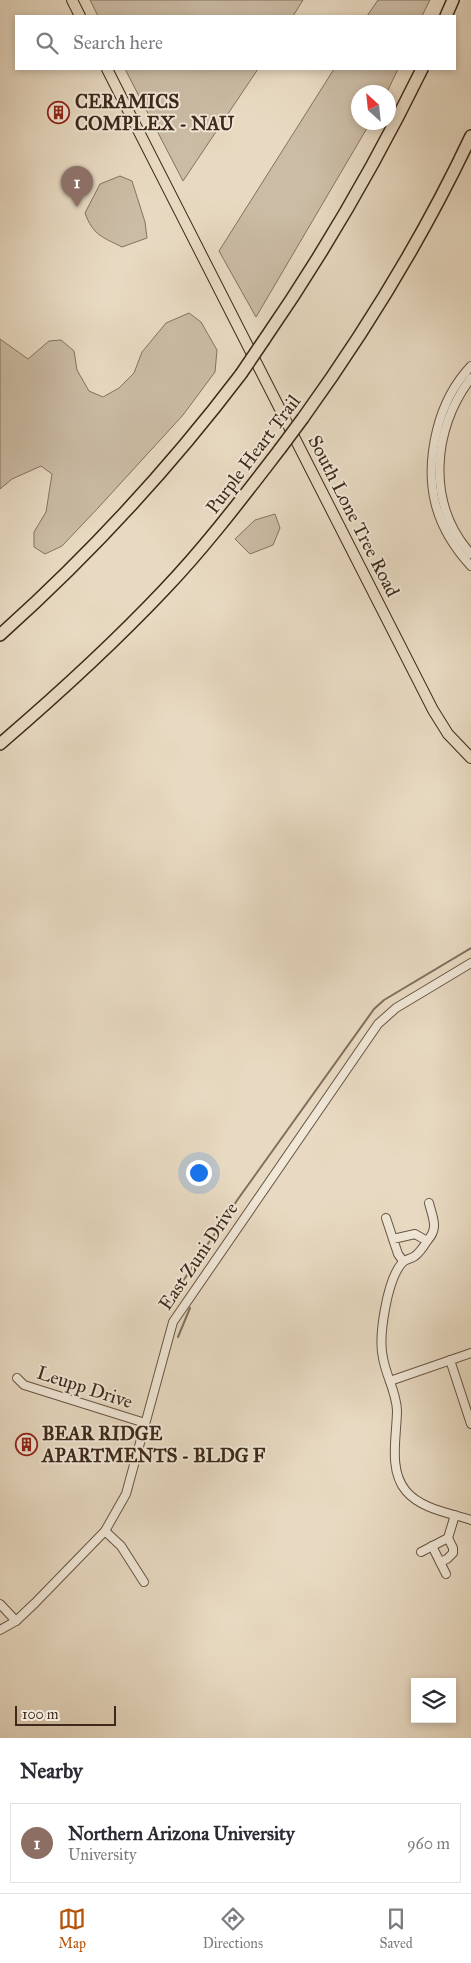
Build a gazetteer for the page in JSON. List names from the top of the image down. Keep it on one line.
{"streets":{"highway":["Purple Heart Trail"],"main road":["South Lone Tree Road"],"street":["East Zuni Drive","Leupp Drive"]},"crossings":[["East Zuni Drive","Leupp Drive"]],"places":{"building":["CERAMICS COMPLEX - NAU","BEAR RIDGE APARTMENTS - BLDG F"]},"scale_bar":"100 m","north":"top left","page":{"search":"Search here","pins":"1","scale":"100 m","heading":"Nearby","list":[{"mark":"1","name":"Northern Arizona University","note":"University","value":"960 m"}],"nav":["Map","Directions","Saved"]}}
